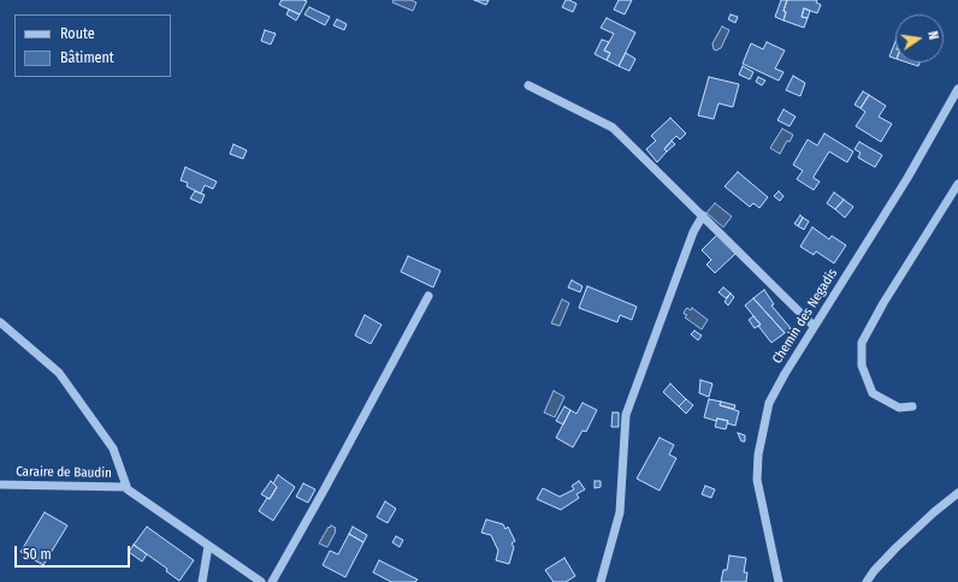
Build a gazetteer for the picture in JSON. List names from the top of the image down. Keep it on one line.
{"streets":{"street":["Chemin des Negadis","Caraire de Baudin"]},"legend":["Route","Bâtiment"],"scale_bar":"50 m","north":"right"}
